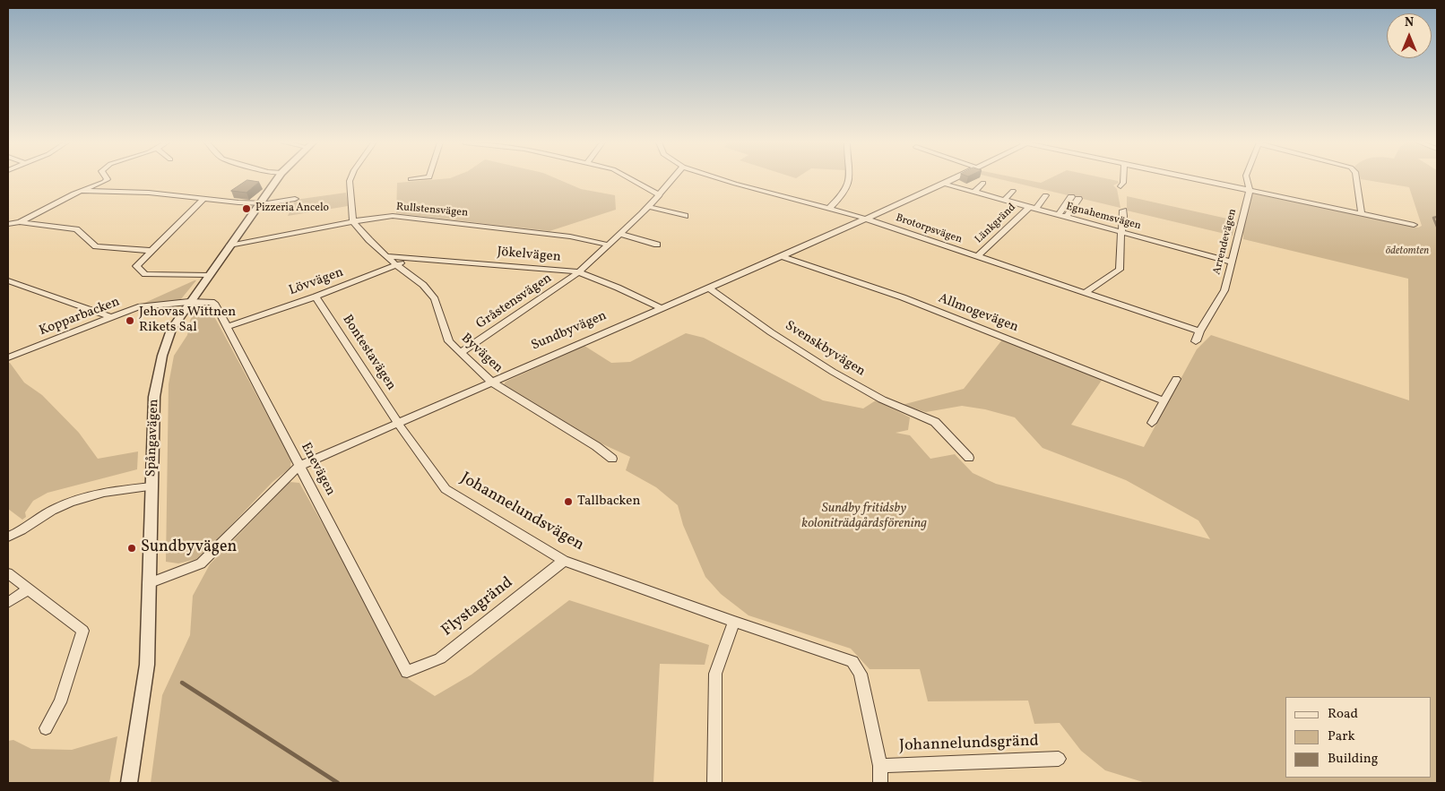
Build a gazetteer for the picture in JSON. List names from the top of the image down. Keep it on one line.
{"streets":{"street":["Rullstensvägen","Egnahemsvägen","Länkgränd","Brotorpsvägen","Arrendevägen","Jökelvägen","Lövvägen","Gråstensvägen","Allmogevägen","Kopparbacken","Sundbyvägen","Svenskbyvägen","Bontestavägen","Byvägen","Spångavägen","Enevägen","Johannelundsvägen","Flystagränd","Johannelundsgränd"]},"crossings":[["Rullstensvägen","Gråstensvägen"],["Rullstensvägen","Byvägen"],["Rullstensvägen","Spångavägen"],["Egnahemsvägen","Länkgränd"],["Egnahemsvägen","Arrendevägen"],["Egnahemsvägen","Sundbyvägen"],["Länkgränd","Brotorpsvägen"],["Brotorpsvägen","Arrendevägen"],["Brotorpsvägen","Sundbyvägen"],["Jökelvägen","Lövvägen"],["Jökelvägen","Gråstensvägen"],["Jökelvägen","Sundbyvägen"],["Jökelvägen","Byvägen"],["Lövvägen","Bontestavägen"],["Lövvägen","Byvägen"],["Lövvägen","Enevägen"],["Gråstensvägen","Byvägen"],["Allmogevägen","Sundbyvägen"],["Kopparbacken","Spångavägen"],["Kopparbacken","Enevägen"],["Sundbyvägen","Svenskbyvägen"],["Sundbyvägen","Bontestavägen"],["Sundbyvägen","Byvägen"],["Sundbyvägen","Spångavägen"],["Sundbyvägen","Enevägen"],["Sundbyvägen","Johannelundsvägen"],["Bontestavägen","Johannelundsvägen"],["Spångavägen","Enevägen"],["Enevägen","Flystagränd"],["Johannelundsvägen","Flystagränd"],["Johannelundsvägen","Johannelundsgränd"]],"parks":["ödetomten","Sundby fritidsby koloniträdgårdsförening"],"places":["Pizzeria Ancelo","Jehovas Wittnen Rikets Sal","Tallbacken","Sundbyvägen"],"legend":["Road","Park","Building"],"north":"top"}
